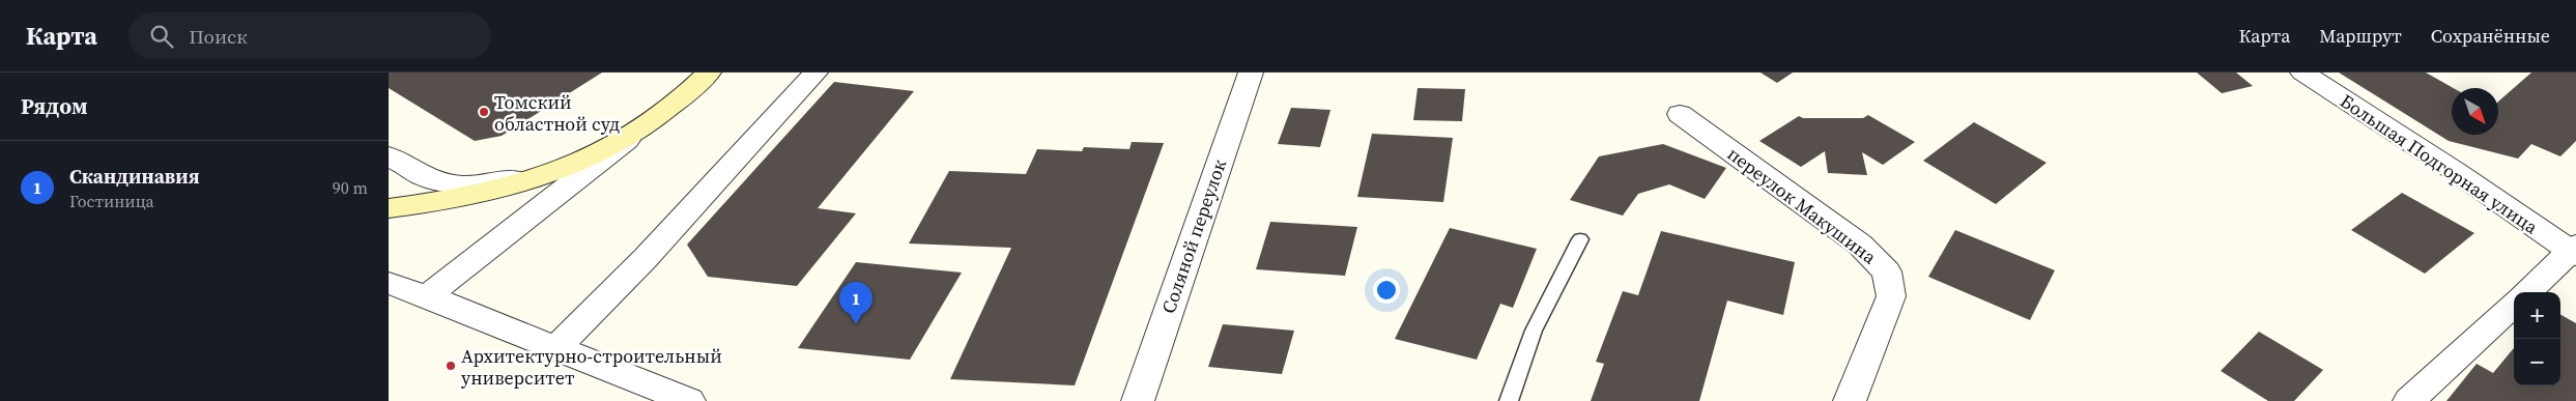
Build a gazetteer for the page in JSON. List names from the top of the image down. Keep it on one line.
{"streets":{"street":["Большая Подгорная улица","переулок Макушина","Соляной переулок"]},"places":["Томский областной суд","Архитектурно-строительный университет"],"north":"bottom right","page":{"header":"Карта","search":"Поиск","nav":["Карта","Маршрут","Сохранённые"],"heading":"Рядом","list":[{"mark":"1","name":"Скандинавия","note":"Гостиница","value":"90 m"}],"pins":"1","map_buttons":["+","−"]}}
